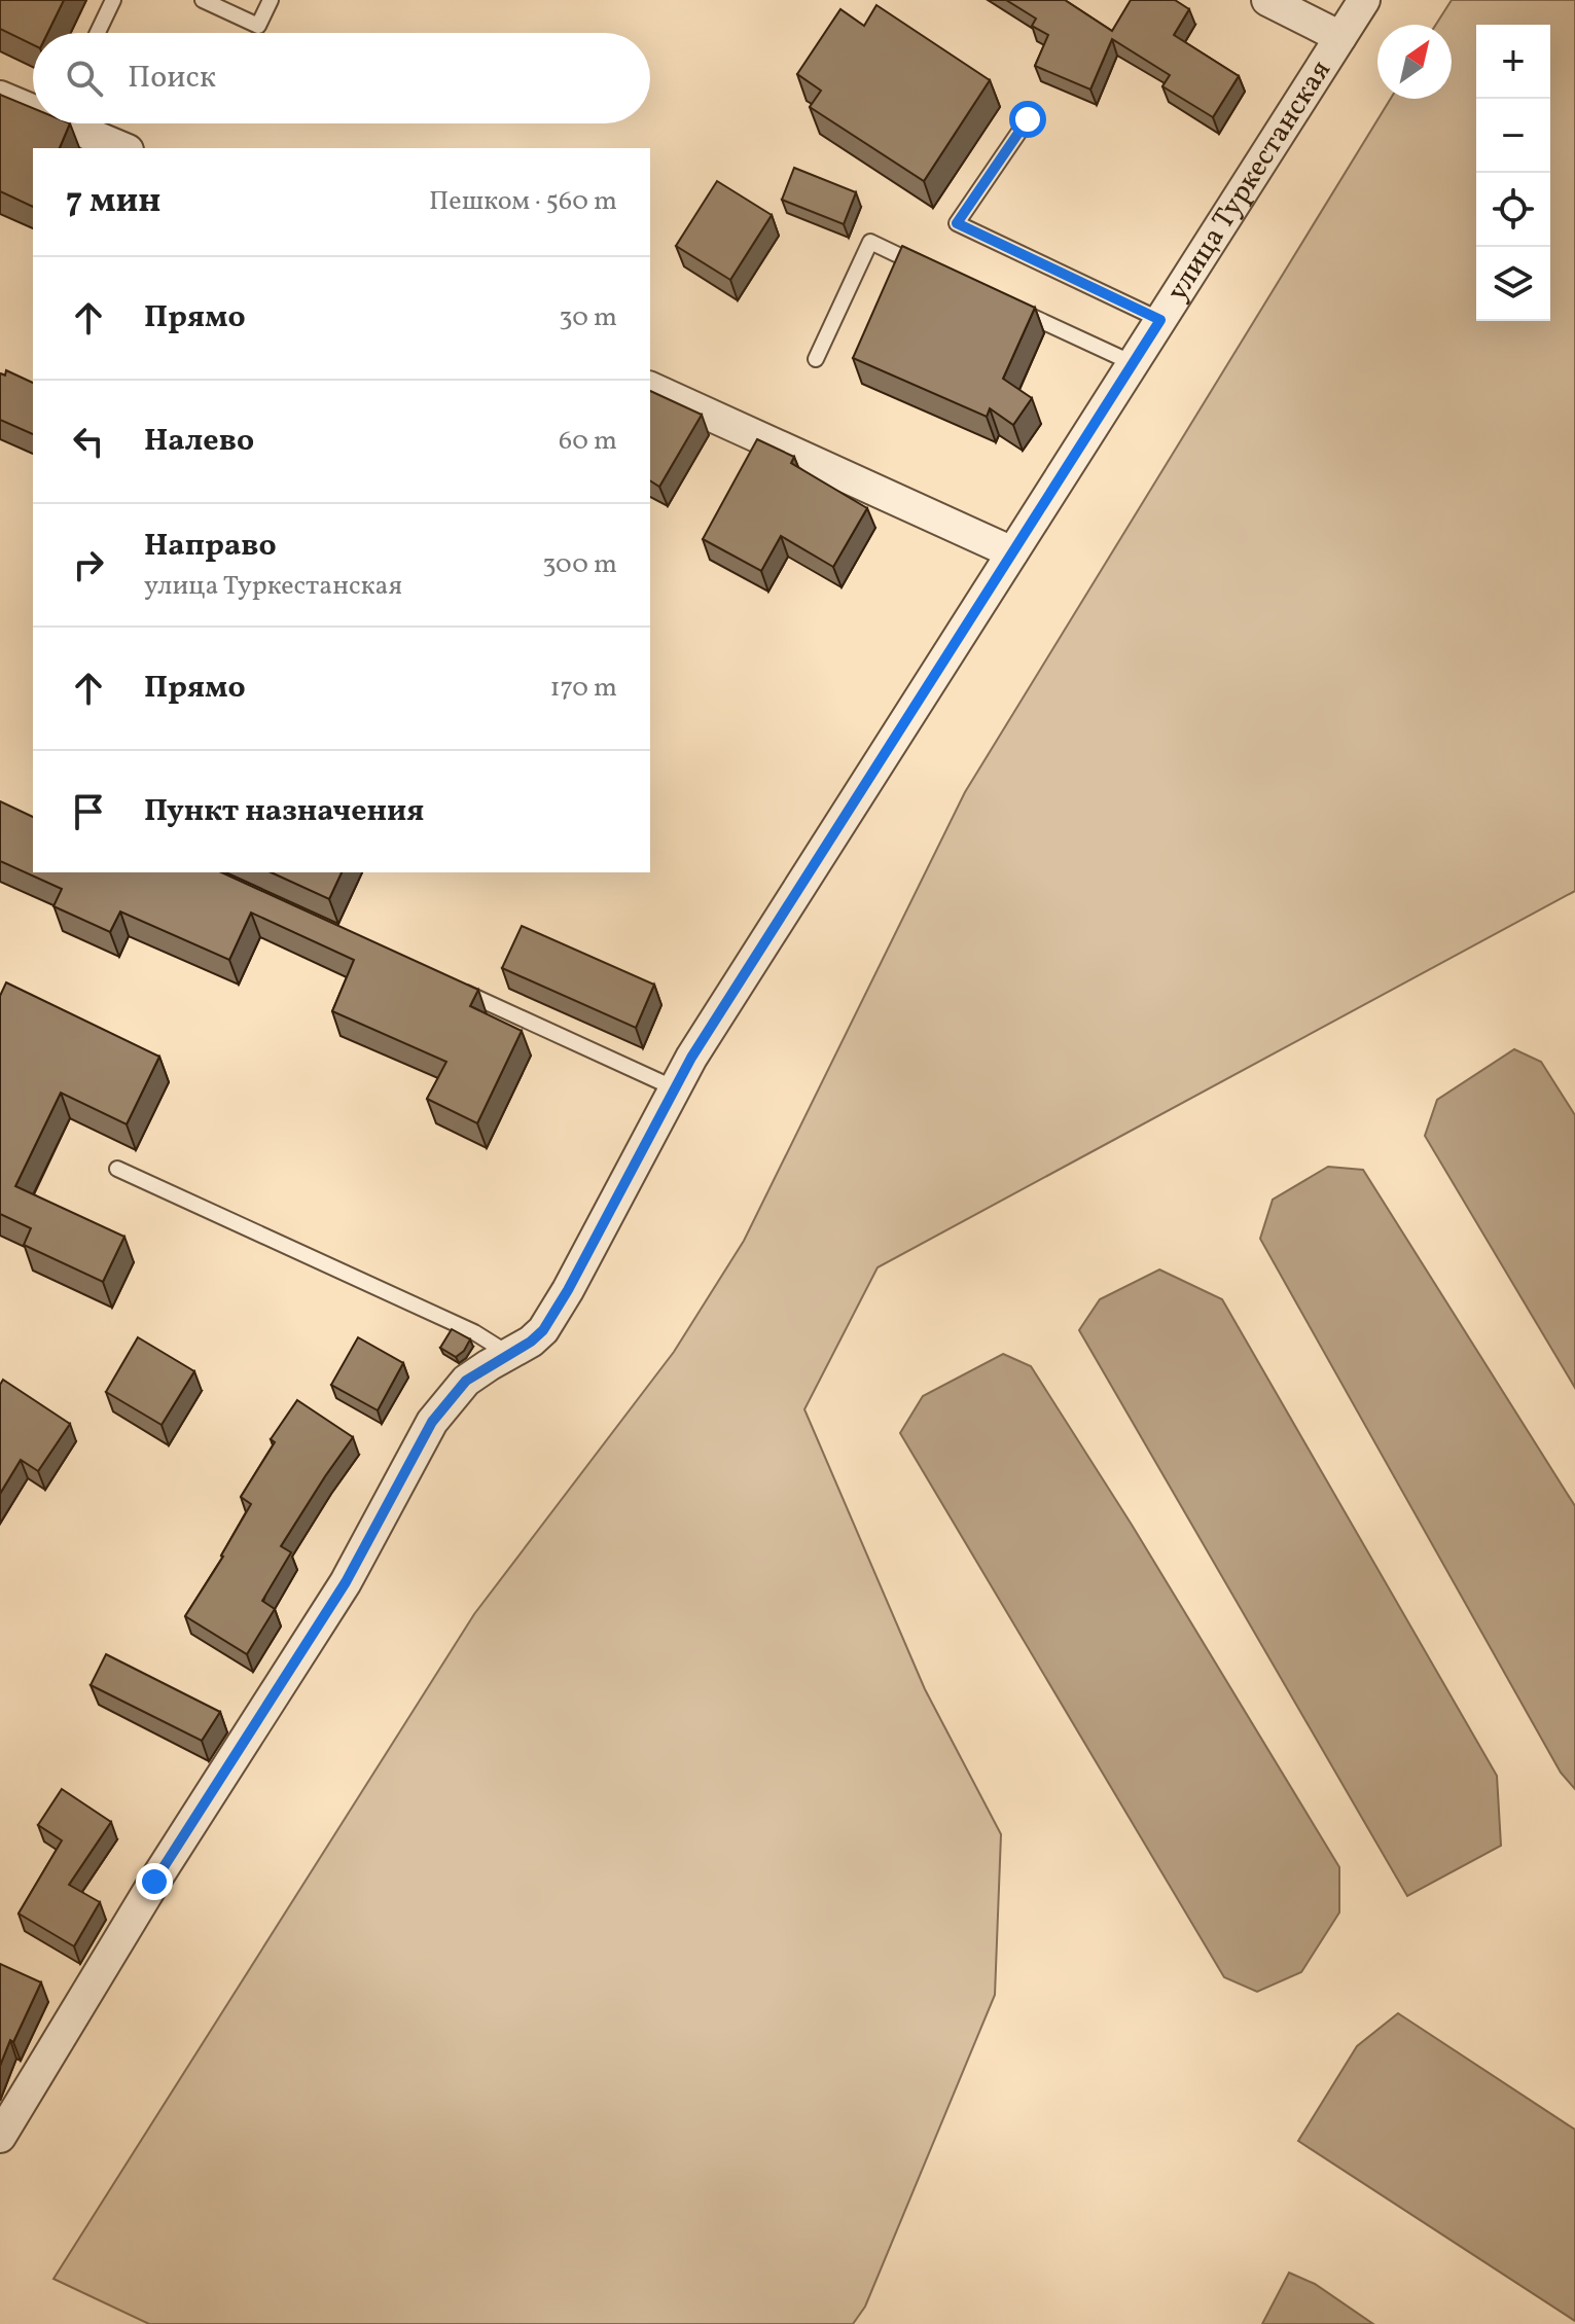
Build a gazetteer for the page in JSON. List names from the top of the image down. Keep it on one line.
{"streets":{"street":["улица Туркестанская"]},"north":"top right","page":{"map_buttons":["+","−"],"search":"Поиск","heading":["7 мин","Пешком · 560 m"],"list":[["Прямо","30 m"],["Налево","60 m"],["Направо","улица Туркестанская","300 m"],["Прямо","170 m"],"Пункт назначения"]}}
